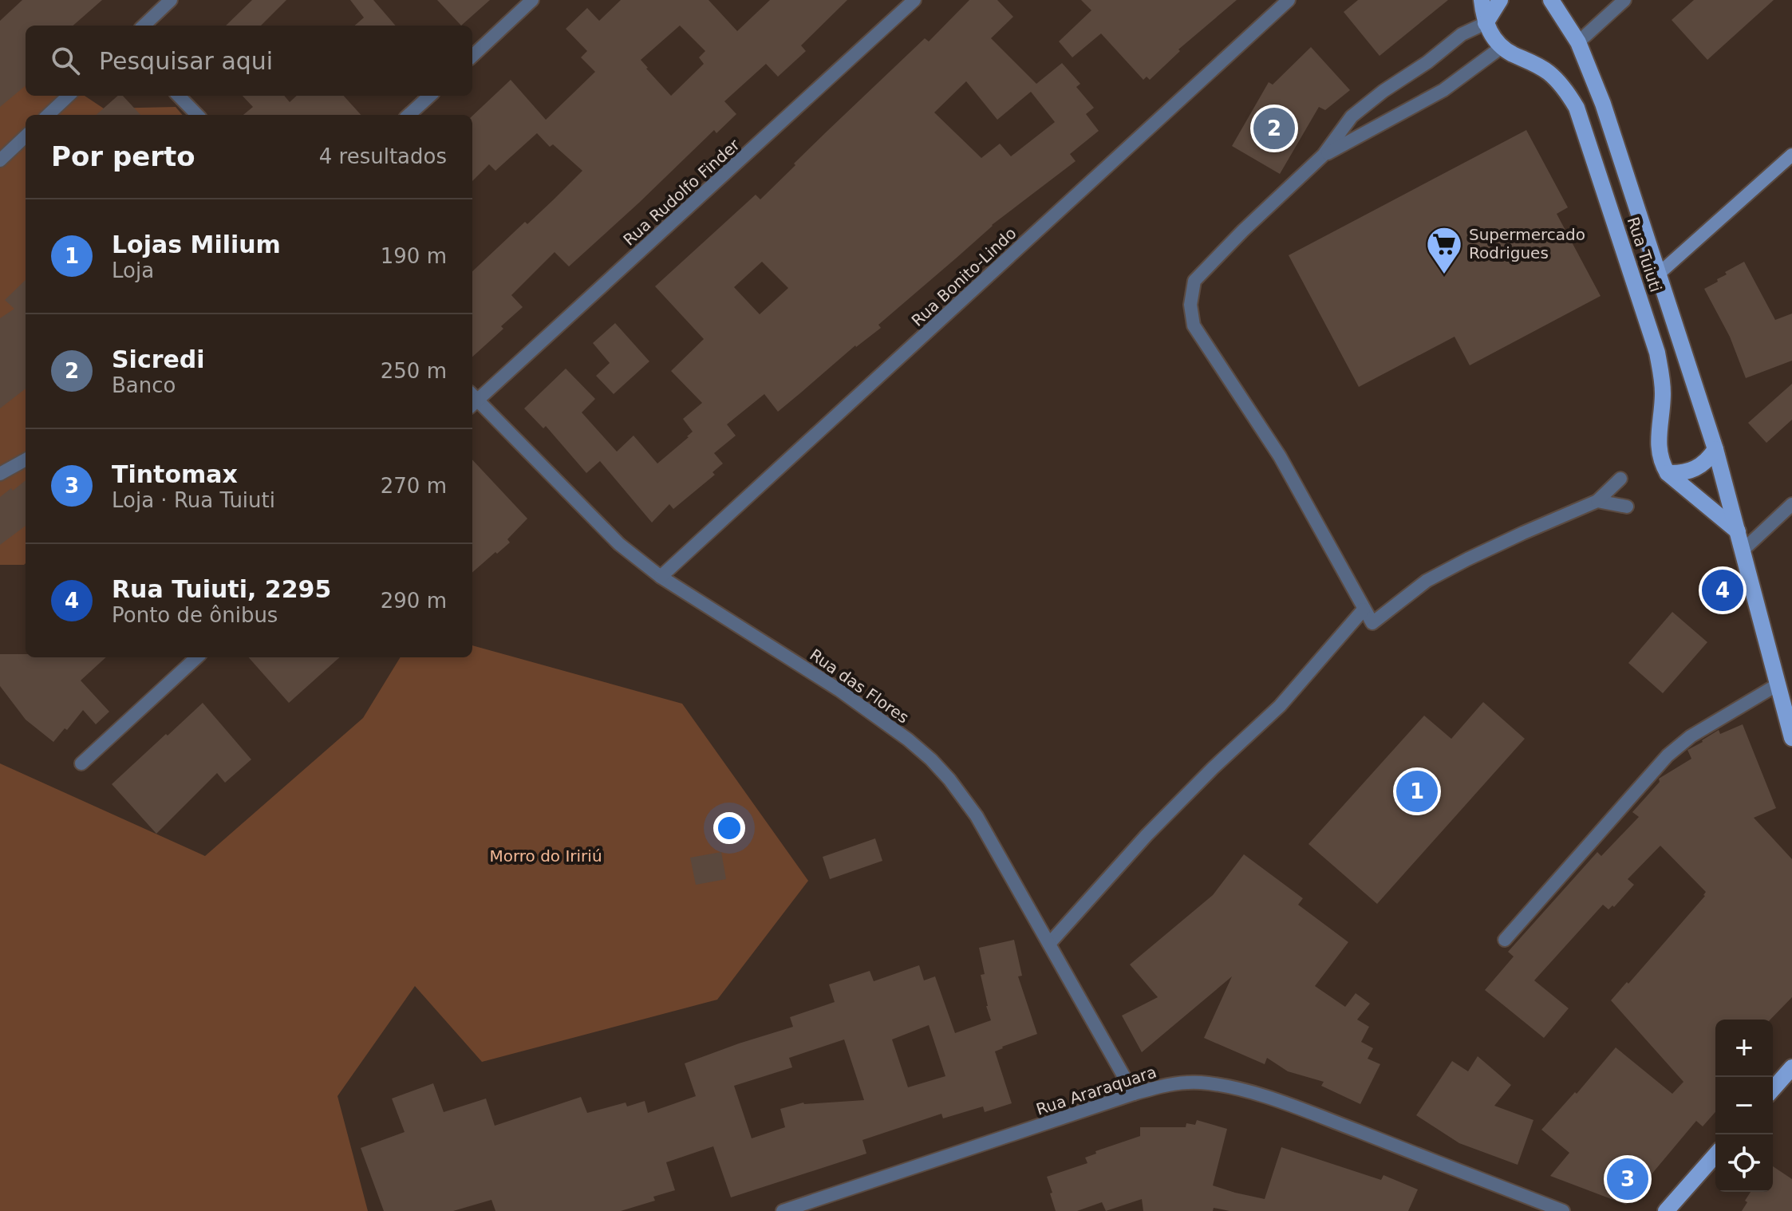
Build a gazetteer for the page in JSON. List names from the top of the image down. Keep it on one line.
{"streets":{"main road":["Rua Tuiuti"],"street":["Rua Rudolfo Finder","Rua Bonito-Lindo","Rua das Flores","Rua Araraquara"]},"crossings":[["Rua Bonito-Lindo","Rua das Flores"],["Rua das Flores","Rua Araraquara"]],"parks":["Morro do Iririú"],"places":{"supermarket":["Supermercado Rodrigues"]},"page":{"search":"Pesquisar aqui","pins":["2","4","1","3"],"heading":["Por perto","4 resultados"],"list":[{"mark":"1","name":"Lojas Milium","note":"Loja","value":"190 m"},{"mark":"2","name":"Sicredi","note":"Banco","value":"250 m"},{"mark":"3","name":"Tintomax","note":"Loja · Rua Tuiuti","value":"270 m"},{"mark":"4","name":"Rua Tuiuti, 2295","note":"Ponto de ônibus","value":"290 m"}],"map_buttons":["+","−"]}}
